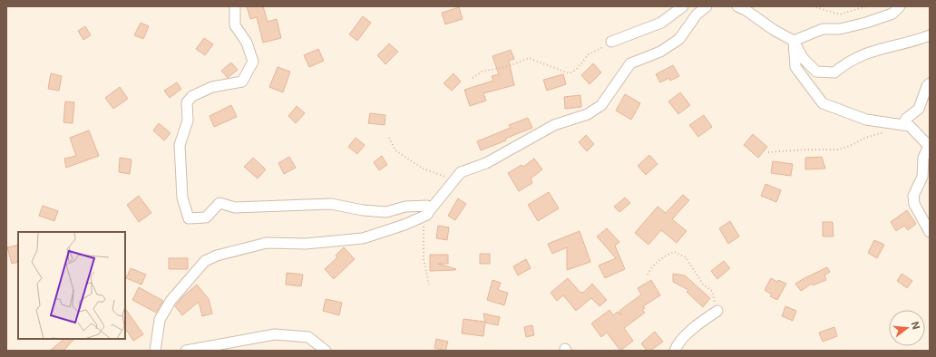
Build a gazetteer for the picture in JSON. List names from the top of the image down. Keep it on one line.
{"north":"right"}
